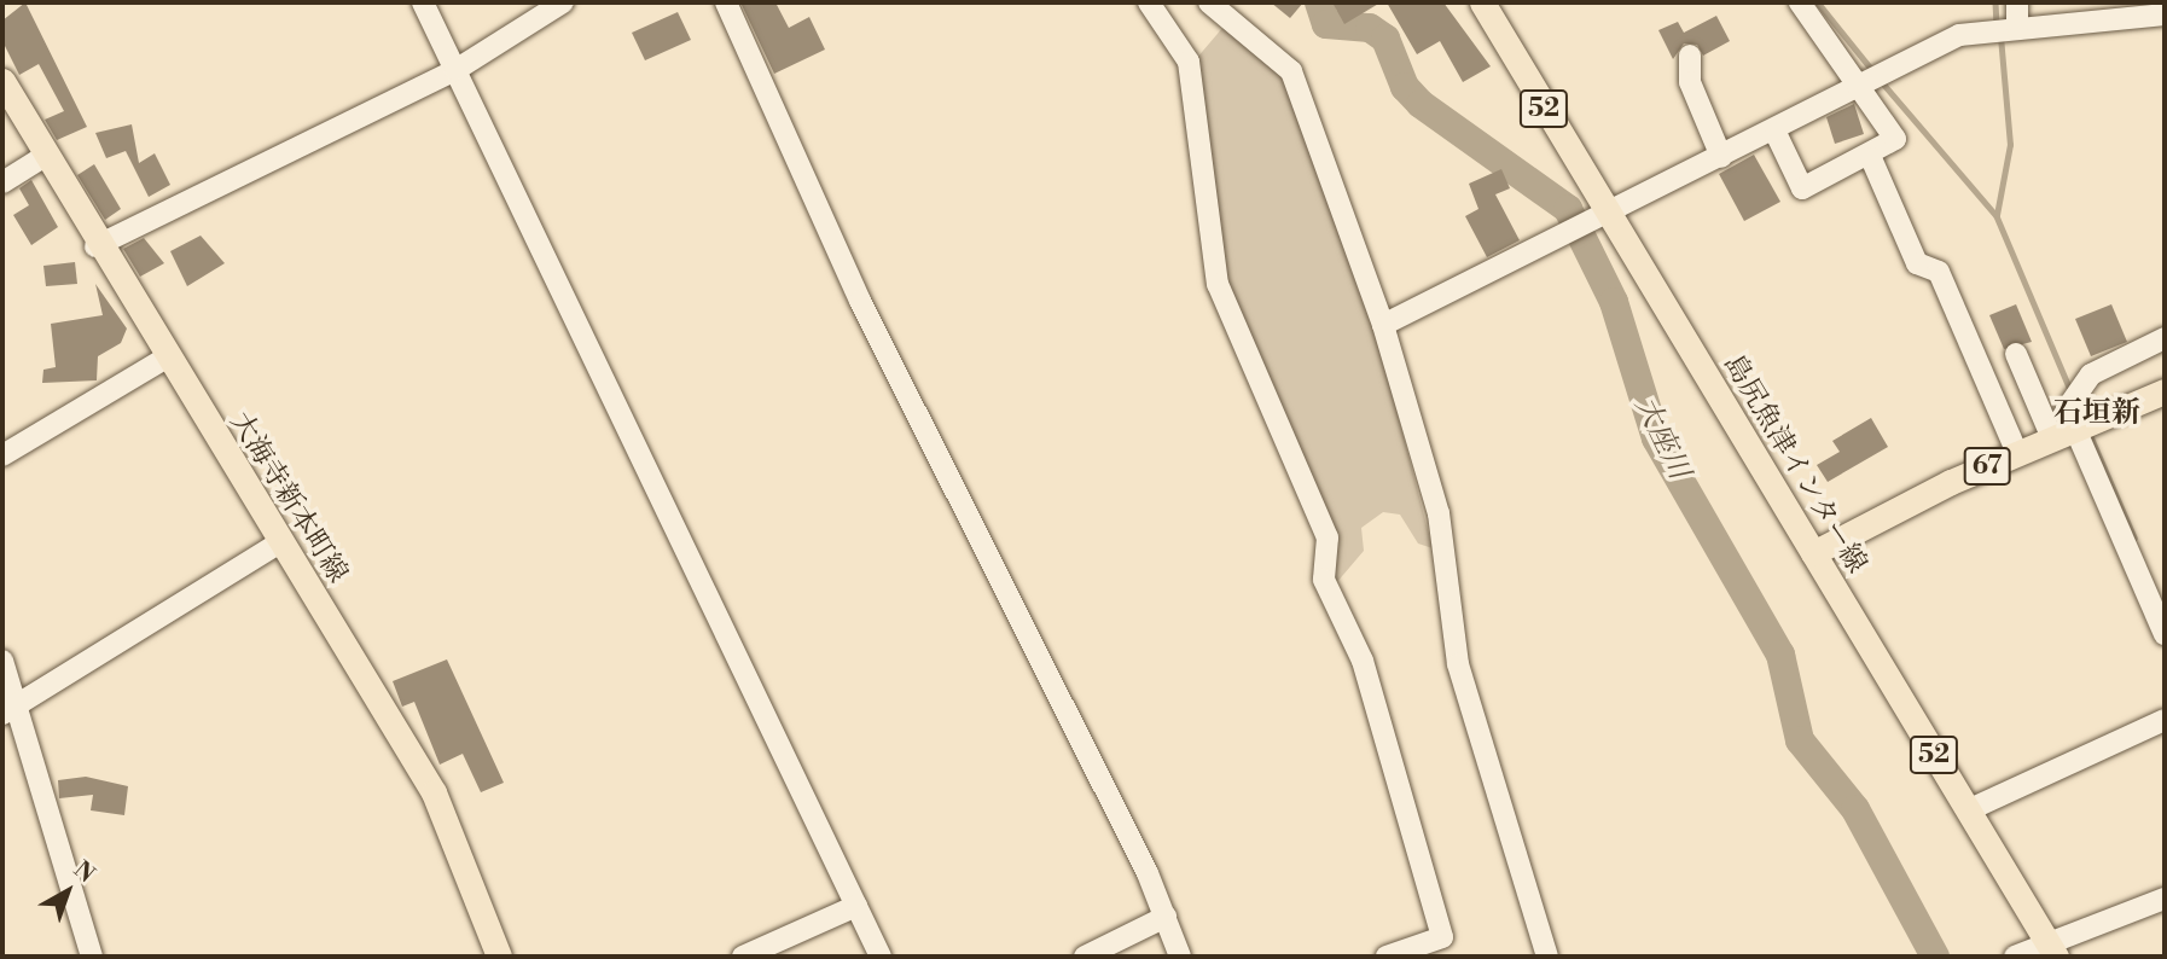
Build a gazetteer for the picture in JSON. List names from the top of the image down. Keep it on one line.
{"streets":{"main road":["52","島尻魚津インター線","67","大海寺新本町線"]},"crossings":[["島尻魚津インター線","67"]],"districts":["石垣新"],"water":["大座川"],"north":"top right"}
